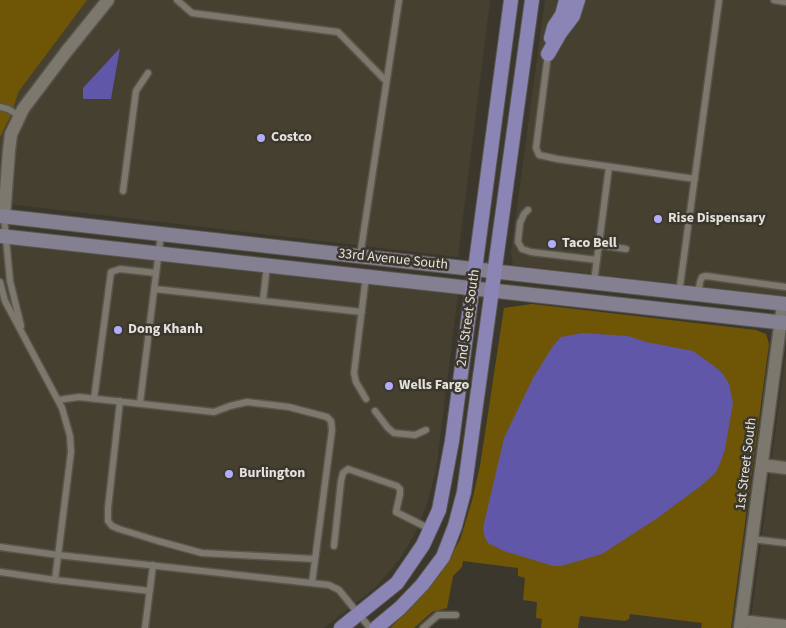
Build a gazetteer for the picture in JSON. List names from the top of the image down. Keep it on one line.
{"streets":{"main road":["33rd Avenue South","2nd Street South"],"street":["1st Street South"]},"crossings":[["33rd Avenue South","2nd Street South"],["33rd Avenue South","1st Street South"]],"places":["Costco","Rise Dispensary","Taco Bell","Dong Khanh","Wells Fargo","Burlington"]}
